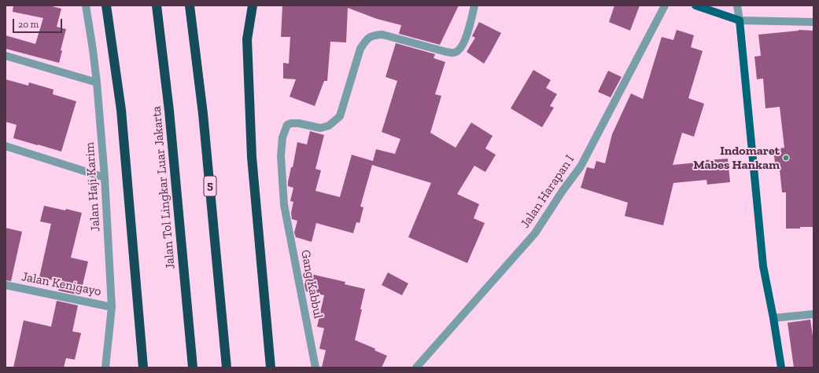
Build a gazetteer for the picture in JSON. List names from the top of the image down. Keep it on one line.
{"streets":{"highway":["5","Jalan Tol Lingkar Luar Jakarta"],"street":["Jalan Haji Karim","Jalan Harapan I","Jalan Kenigayo","Gang Kabbul"]},"crossings":[["Jalan Haji Karim","Jalan Kenigayo"]],"places":["Indomaret Mabes Hankam"],"scale_bar":"20 m"}
